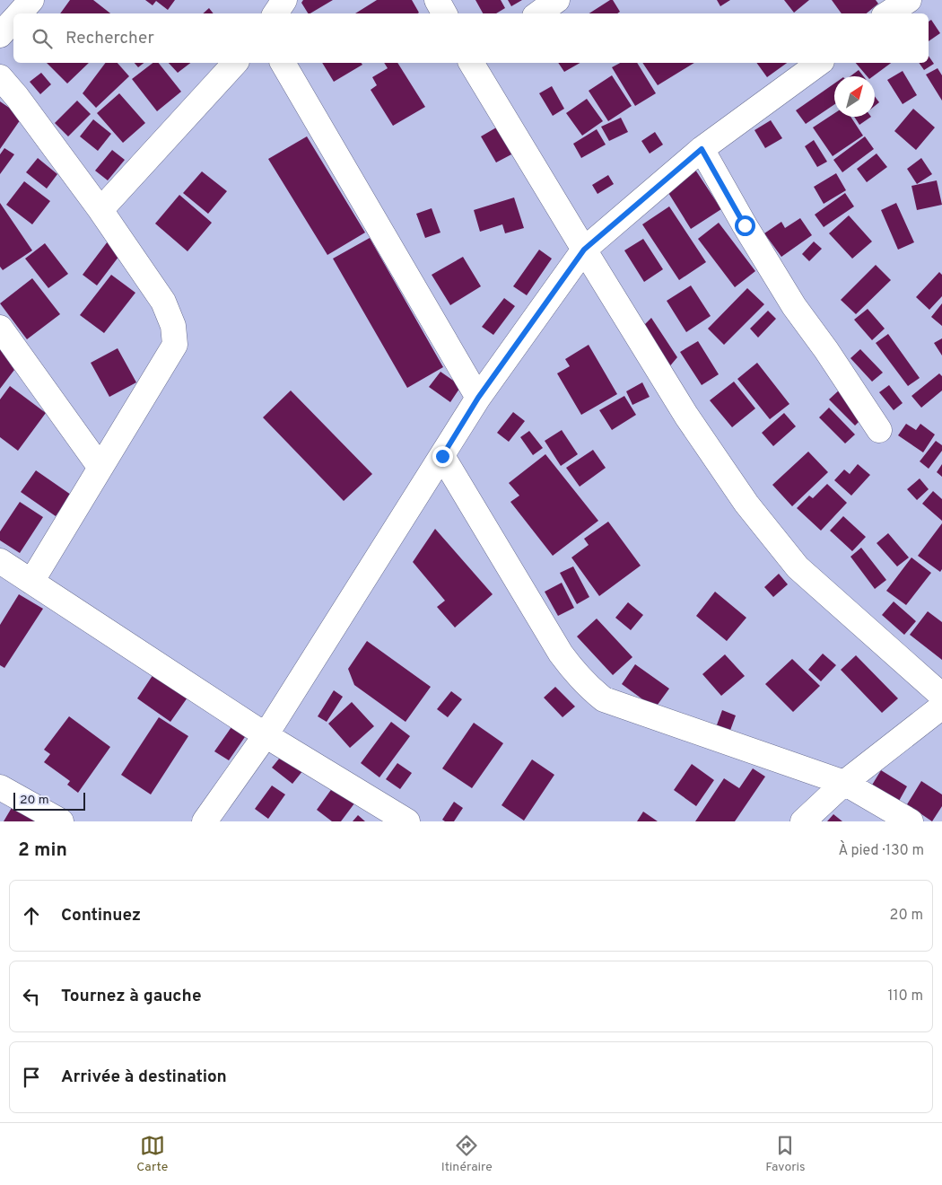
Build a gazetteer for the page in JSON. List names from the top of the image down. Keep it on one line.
{"scale_bar":"20 m","north":"top right","page":{"search":"Rechercher","scale":"20 m","heading":["2 min","À pied · 130 m"],"list":[["Continuez","20 m"],["Tournez à gauche","110 m"],"Arrivée à destination"],"nav":["Carte","Itinéraire","Favoris"]}}
